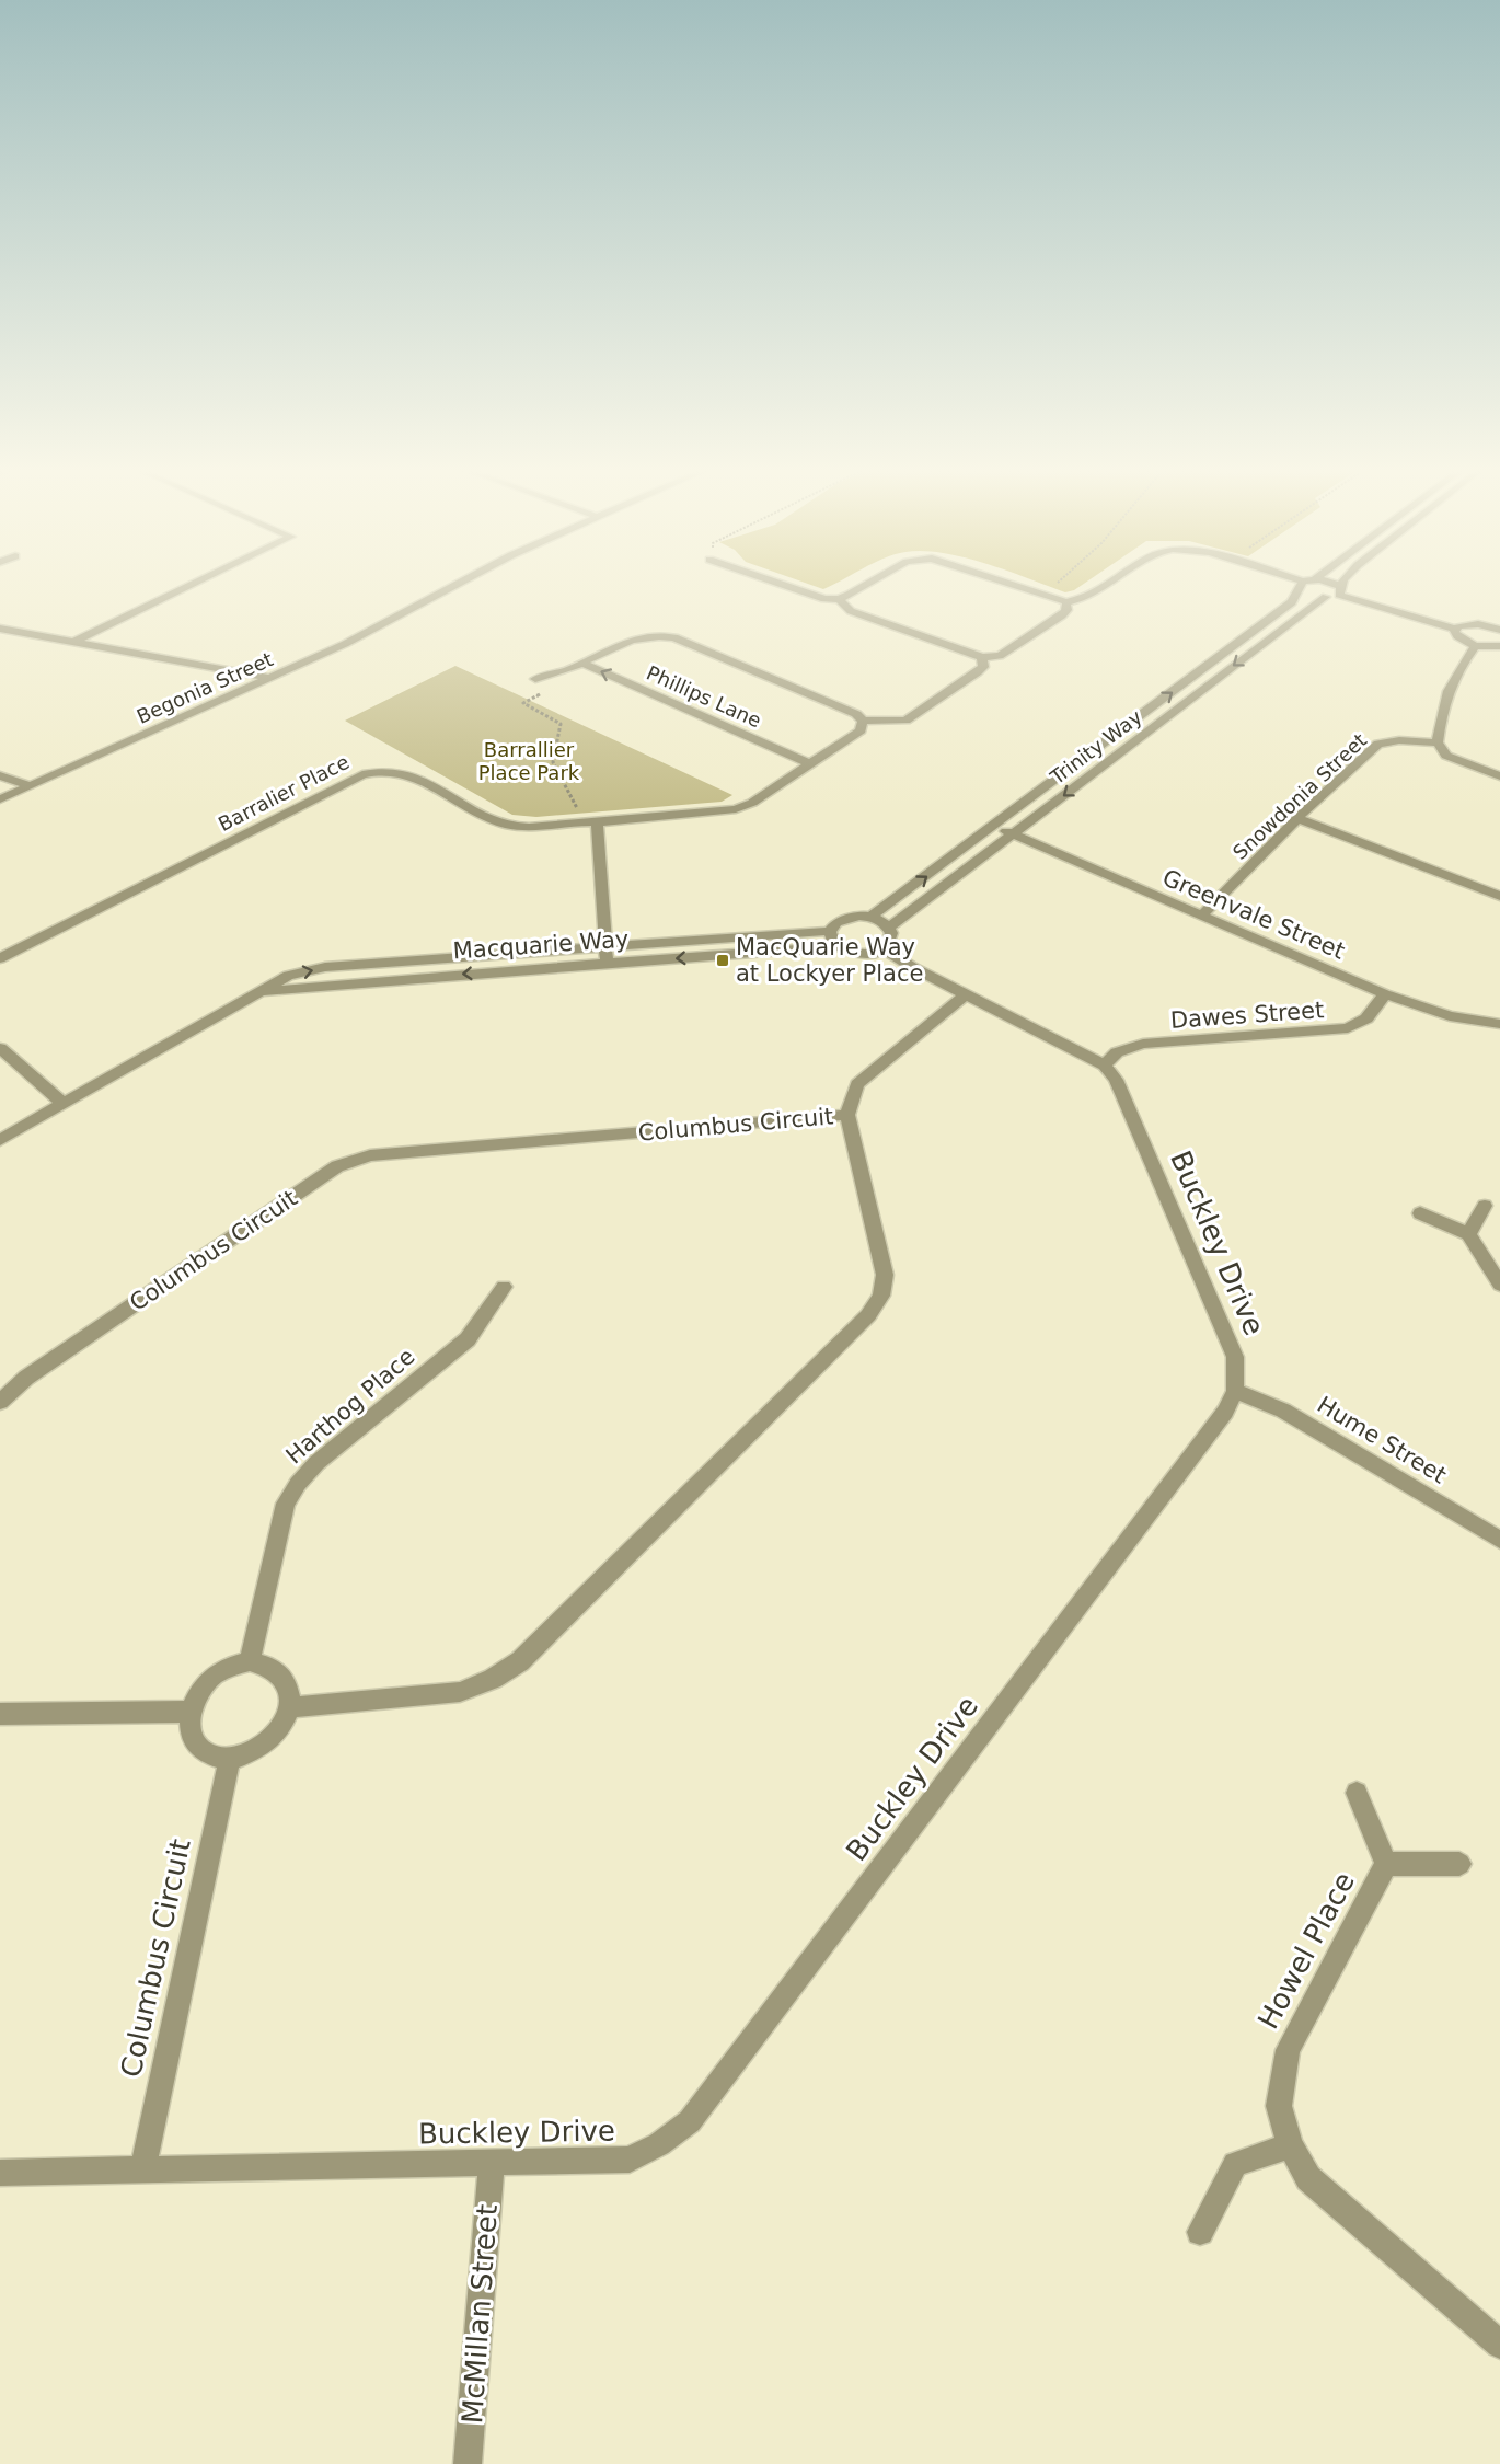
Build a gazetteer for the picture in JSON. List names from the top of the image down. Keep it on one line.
{"streets":{"street":["Begonia Street","Phillips Lane","Trinity Way","Barralier Place","Snowdonia Street","Greenvale Street","Macquarie Way","Dawes Street","Columbus Circuit","Buckley Drive","Harthog Place","Hume Street","Howel Place","McMillan Street"]},"crossings":[["Phillips Lane","Barralier Place"],["Trinity Way","Greenvale Street"],["Trinity Way","Macquarie Way"],["Trinity Way","Buckley Drive"],["Snowdonia Street","Greenvale Street"],["Greenvale Street","Dawes Street"],["Macquarie Way","Buckley Drive"],["Dawes Street","Buckley Drive"],["Columbus Circuit","Buckley Drive"],["Columbus Circuit","Harthog Place"],["Buckley Drive","Hume Street"],["Buckley Drive","McMillan Street"]],"parks":["Barrallier Place Park"],"places":{"transit":["MacQuarie Way at Lockyer Place"]}}
